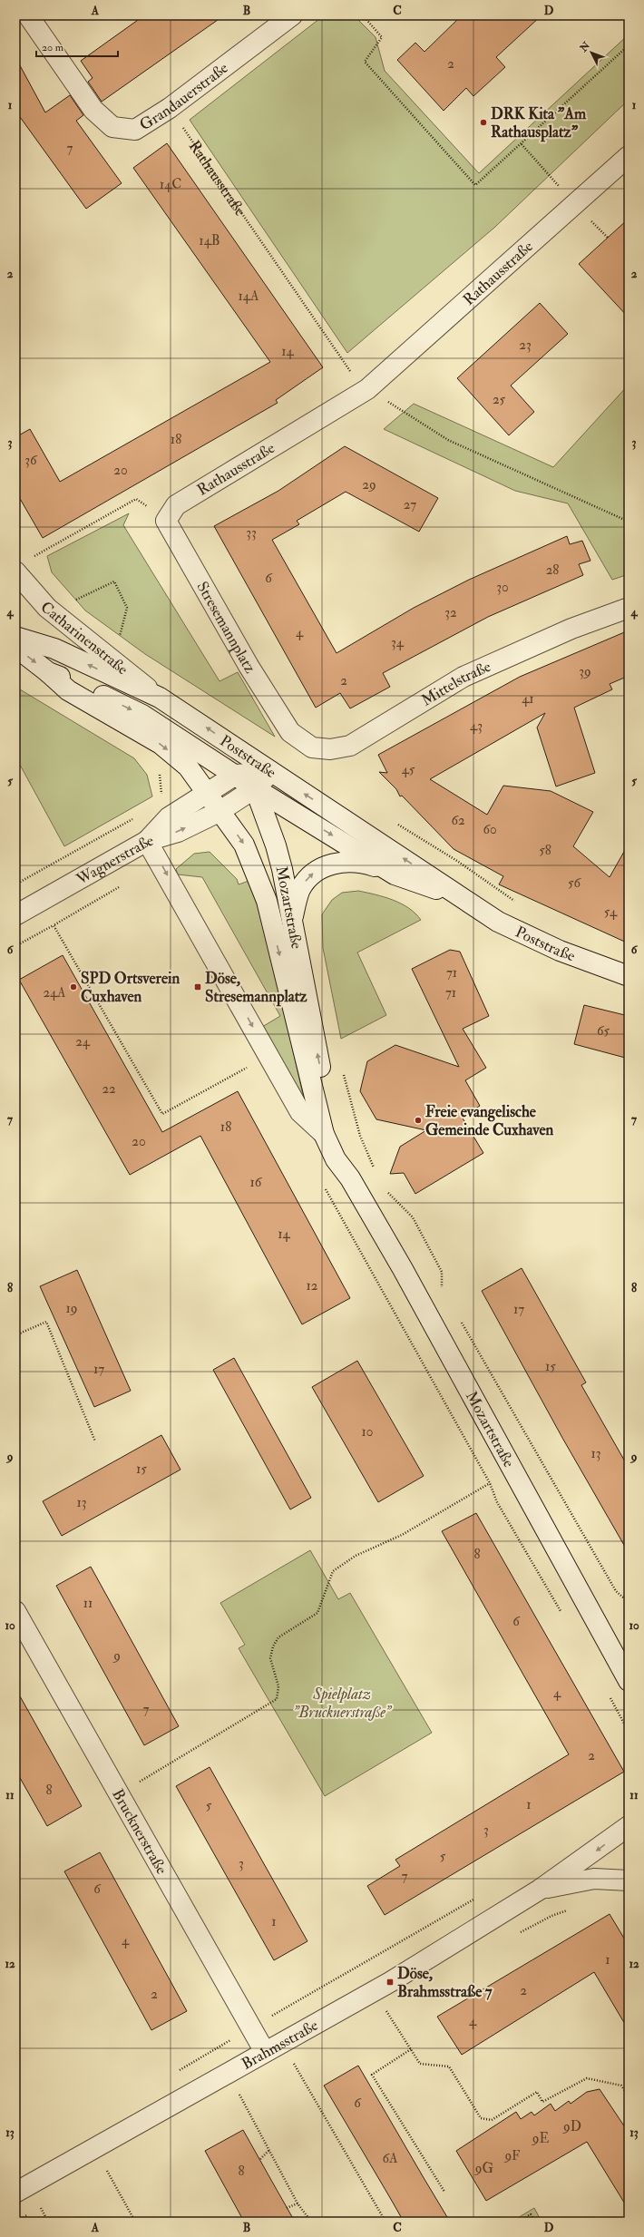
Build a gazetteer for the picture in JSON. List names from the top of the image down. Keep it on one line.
{"streets":{"street":["Grandauerstraße","Rathausstraße","Stresemannplatz","Catharinenstraße","Mittelstraße","Poststraße","Wagnerstraße","Mozartstraße","Brucknerstraße","Brahmsstraße"]},"crossings":[["Grandauerstraße","Rathausstraße"],["Rathausstraße","Stresemannplatz"],["Stresemannplatz","Mittelstraße"],["Catharinenstraße","Poststraße"],["Poststraße","Wagnerstraße"],["Poststraße","Mozartstraße"],["Wagnerstraße","Mozartstraße"],["Brucknerstraße","Brahmsstraße"]],"parks":["Spielplatz \"Brucknerstraße\""],"places":{"other":["DRK Kita \"Am Rathausplatz\"","SPD Ortsverein Cuxhaven","Freie evangelische Gemeinde Cuxhaven"],"transit":["Döse, Stresemannplatz","Döse, Brahmsstraße 7"]},"house_numbers":["2","7","14C","14B","14A","23","14","25","18","36","20","29","27","33","28","6","30","32","4","34","39","2","41","43","45","62","60","58","56","54","71","24A","71","65","24","22","18","20","16","14","12","19","17","15","17","10","13","15","13","8","11","6","9","4","7","2","8","1","5","3","5","3","7","6","1","4","1","2","2","4","6","9D","9E","9F","6A","9G","8"],"scale_bar":"20 m","north":"top left","grid":{"columns":["A","B","C","D"],"rows":["1","2","3","4","5","6","7","8","9","10","11","12","13"]}}
